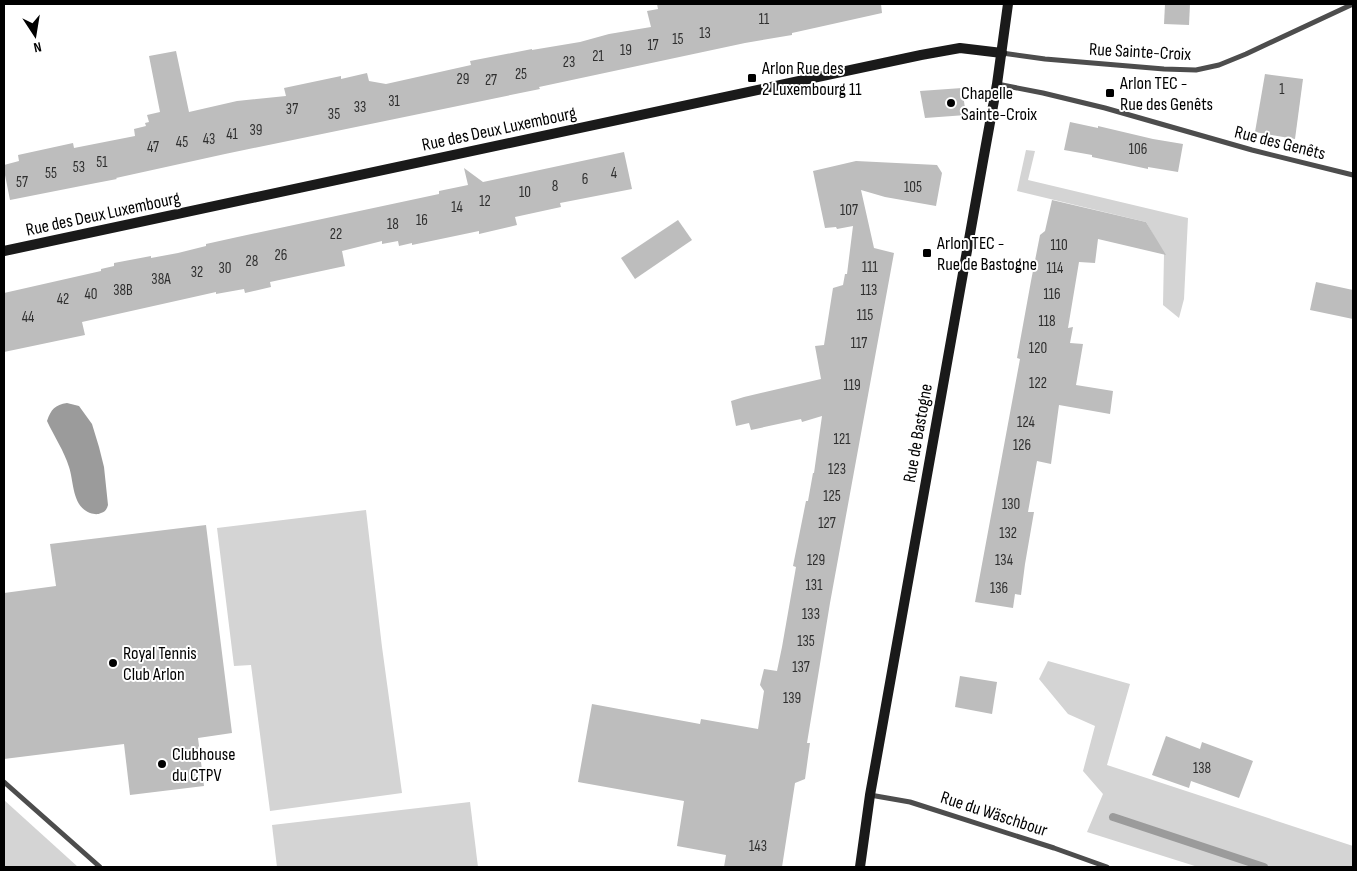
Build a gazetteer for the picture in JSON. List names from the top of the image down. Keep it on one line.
{"streets":{"street":["Rue Sainte-Croix","Rue des Deux Luxembourg","Rue des Genêts","Rue de Bastogne","Rue du Wäschbour"]},"crossings":[["Rue Sainte-Croix","Rue des Deux Luxembourg"],["Rue Sainte-Croix","Rue de Bastogne"],["Rue des Deux Luxembourg","Rue de Bastogne"],["Rue des Genêts","Rue de Bastogne"],["Rue de Bastogne","Rue du Wäschbour"]],"places":{"transit":["Arlon Rue des 2 Luxembourg 11","Arlon TEC - Rue des Genêts","Arlon TEC - Rue de Bastogne"],"other":["Chapelle Sainte-Croix","Royal Tennis Club Arlon","Clubhouse du CTPV"]},"house_numbers":["11","13","15","17","19","21","23","25","29","27","1","31","33","37","35","39","41","43","45","47","106","51","53","55","4","6","57","8","105","10","12","14","107","16","18","22","110","26","28","111","30","114","32","38A","38B","113","40","116","42","115","44","118","117","120","122","119","124","121","126","123","125","130","127","132","129","134","131","136","133","135","137","139","138","143"],"north":"bottom"}
